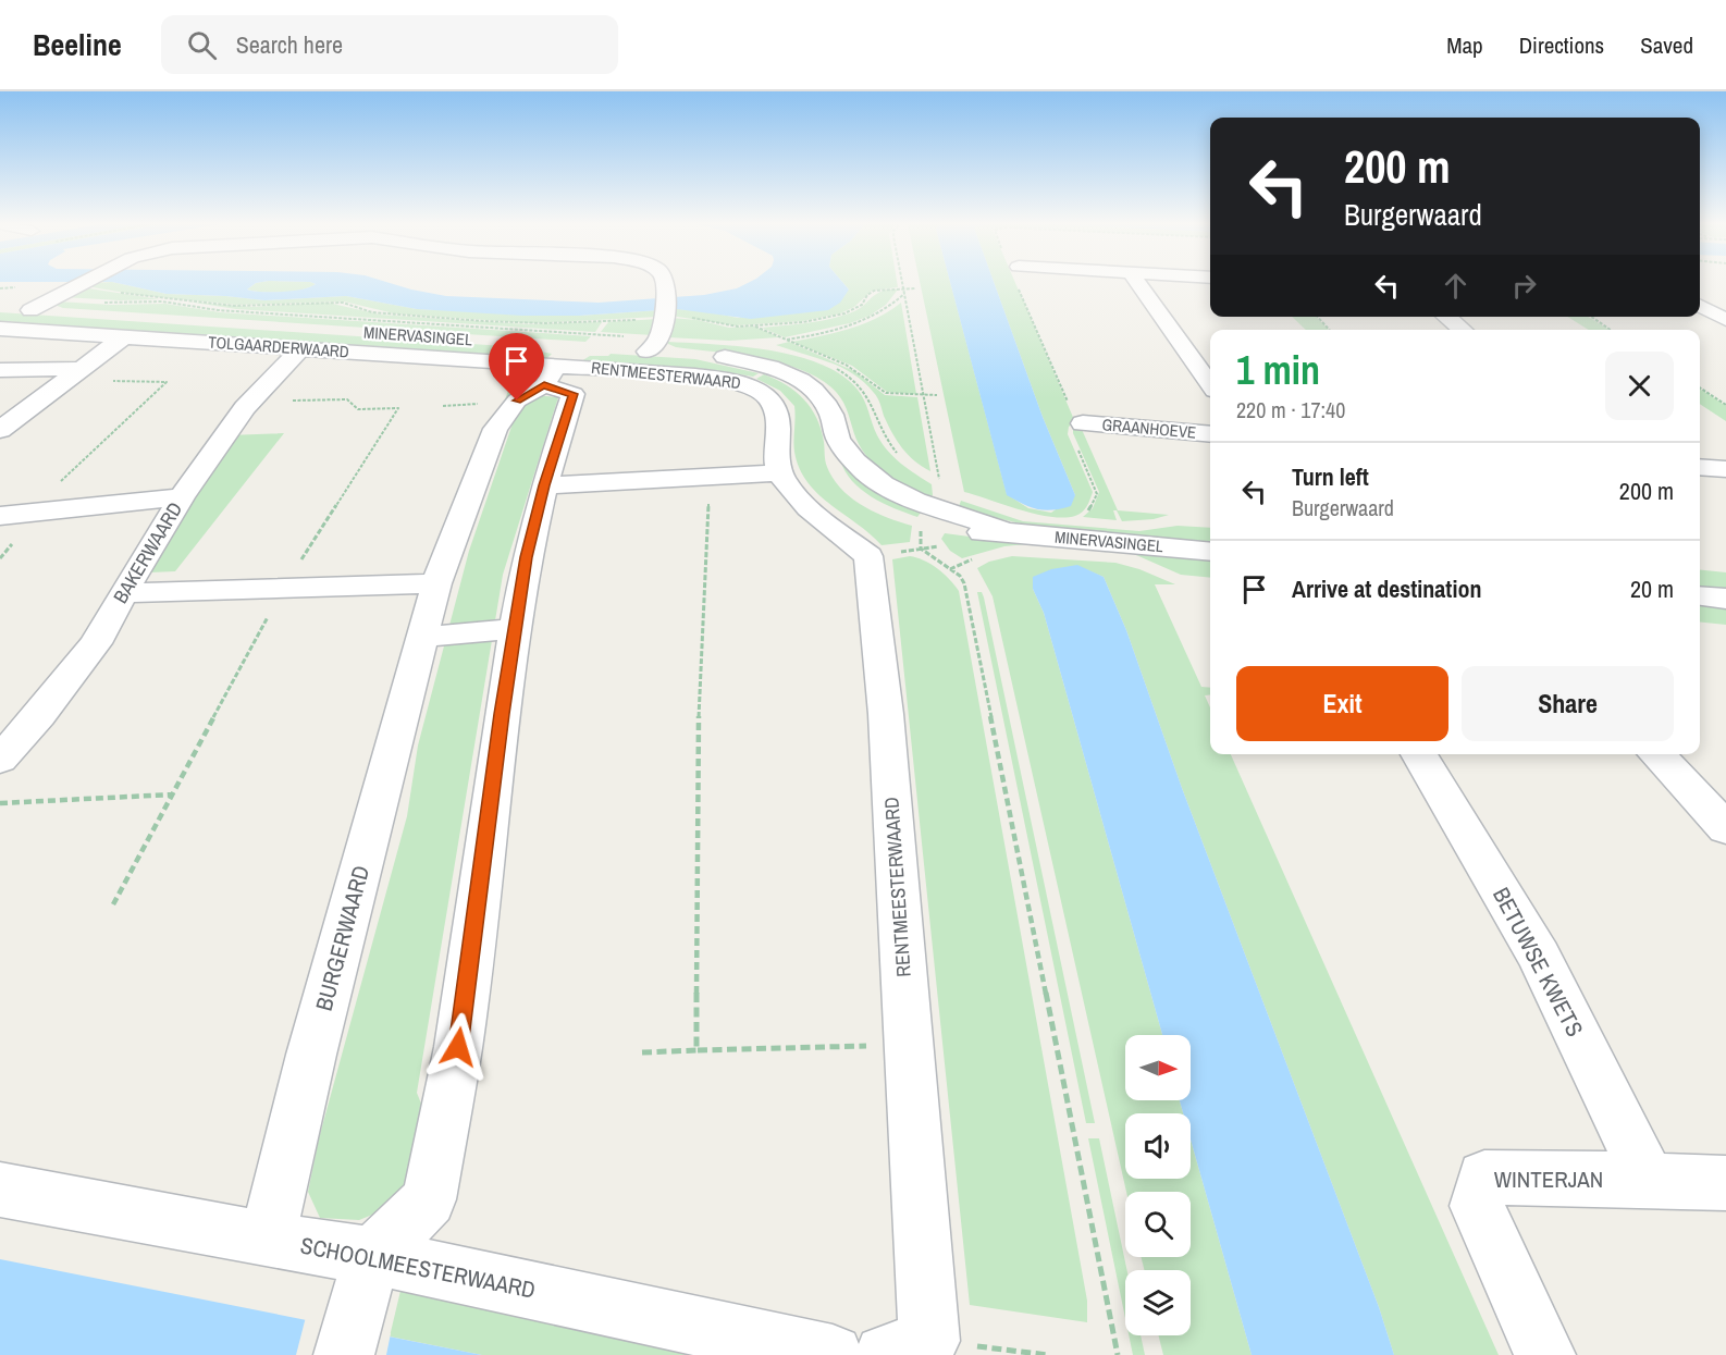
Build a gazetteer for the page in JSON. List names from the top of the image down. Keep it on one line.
{"streets":{"street":["MINERVASINGEL","TOLGAARDERWAARD","RENTMEESTERWAARD","GRAANHOEVE","BAKERWAARD","BURGERWAARD","BETUWSE KWETS","WINTERJAN","SCHOOLMEESTERWAARD"]},"crossings":[["TOLGAARDERWAARD","RENTMEESTERWAARD"],["TOLGAARDERWAARD","BAKERWAARD"],["TOLGAARDERWAARD","BURGERWAARD"],["RENTMEESTERWAARD","BURGERWAARD"],["BURGERWAARD","SCHOOLMEESTERWAARD"],["BETUWSE KWETS","WINTERJAN"]],"north":"right","page":{"header":"Beeline","search":"Search here","nav":["Map","Directions","Saved"],"turn":["200 m","Burgerwaard"],"heading":["1 min","220 m · 17:40"],"list":[{"name":"Turn left","note":"Burgerwaard","value":"200 m"},{"name":"Arrive at destination","value":"20 m"}],"buttons":["Exit","Share"]}}
